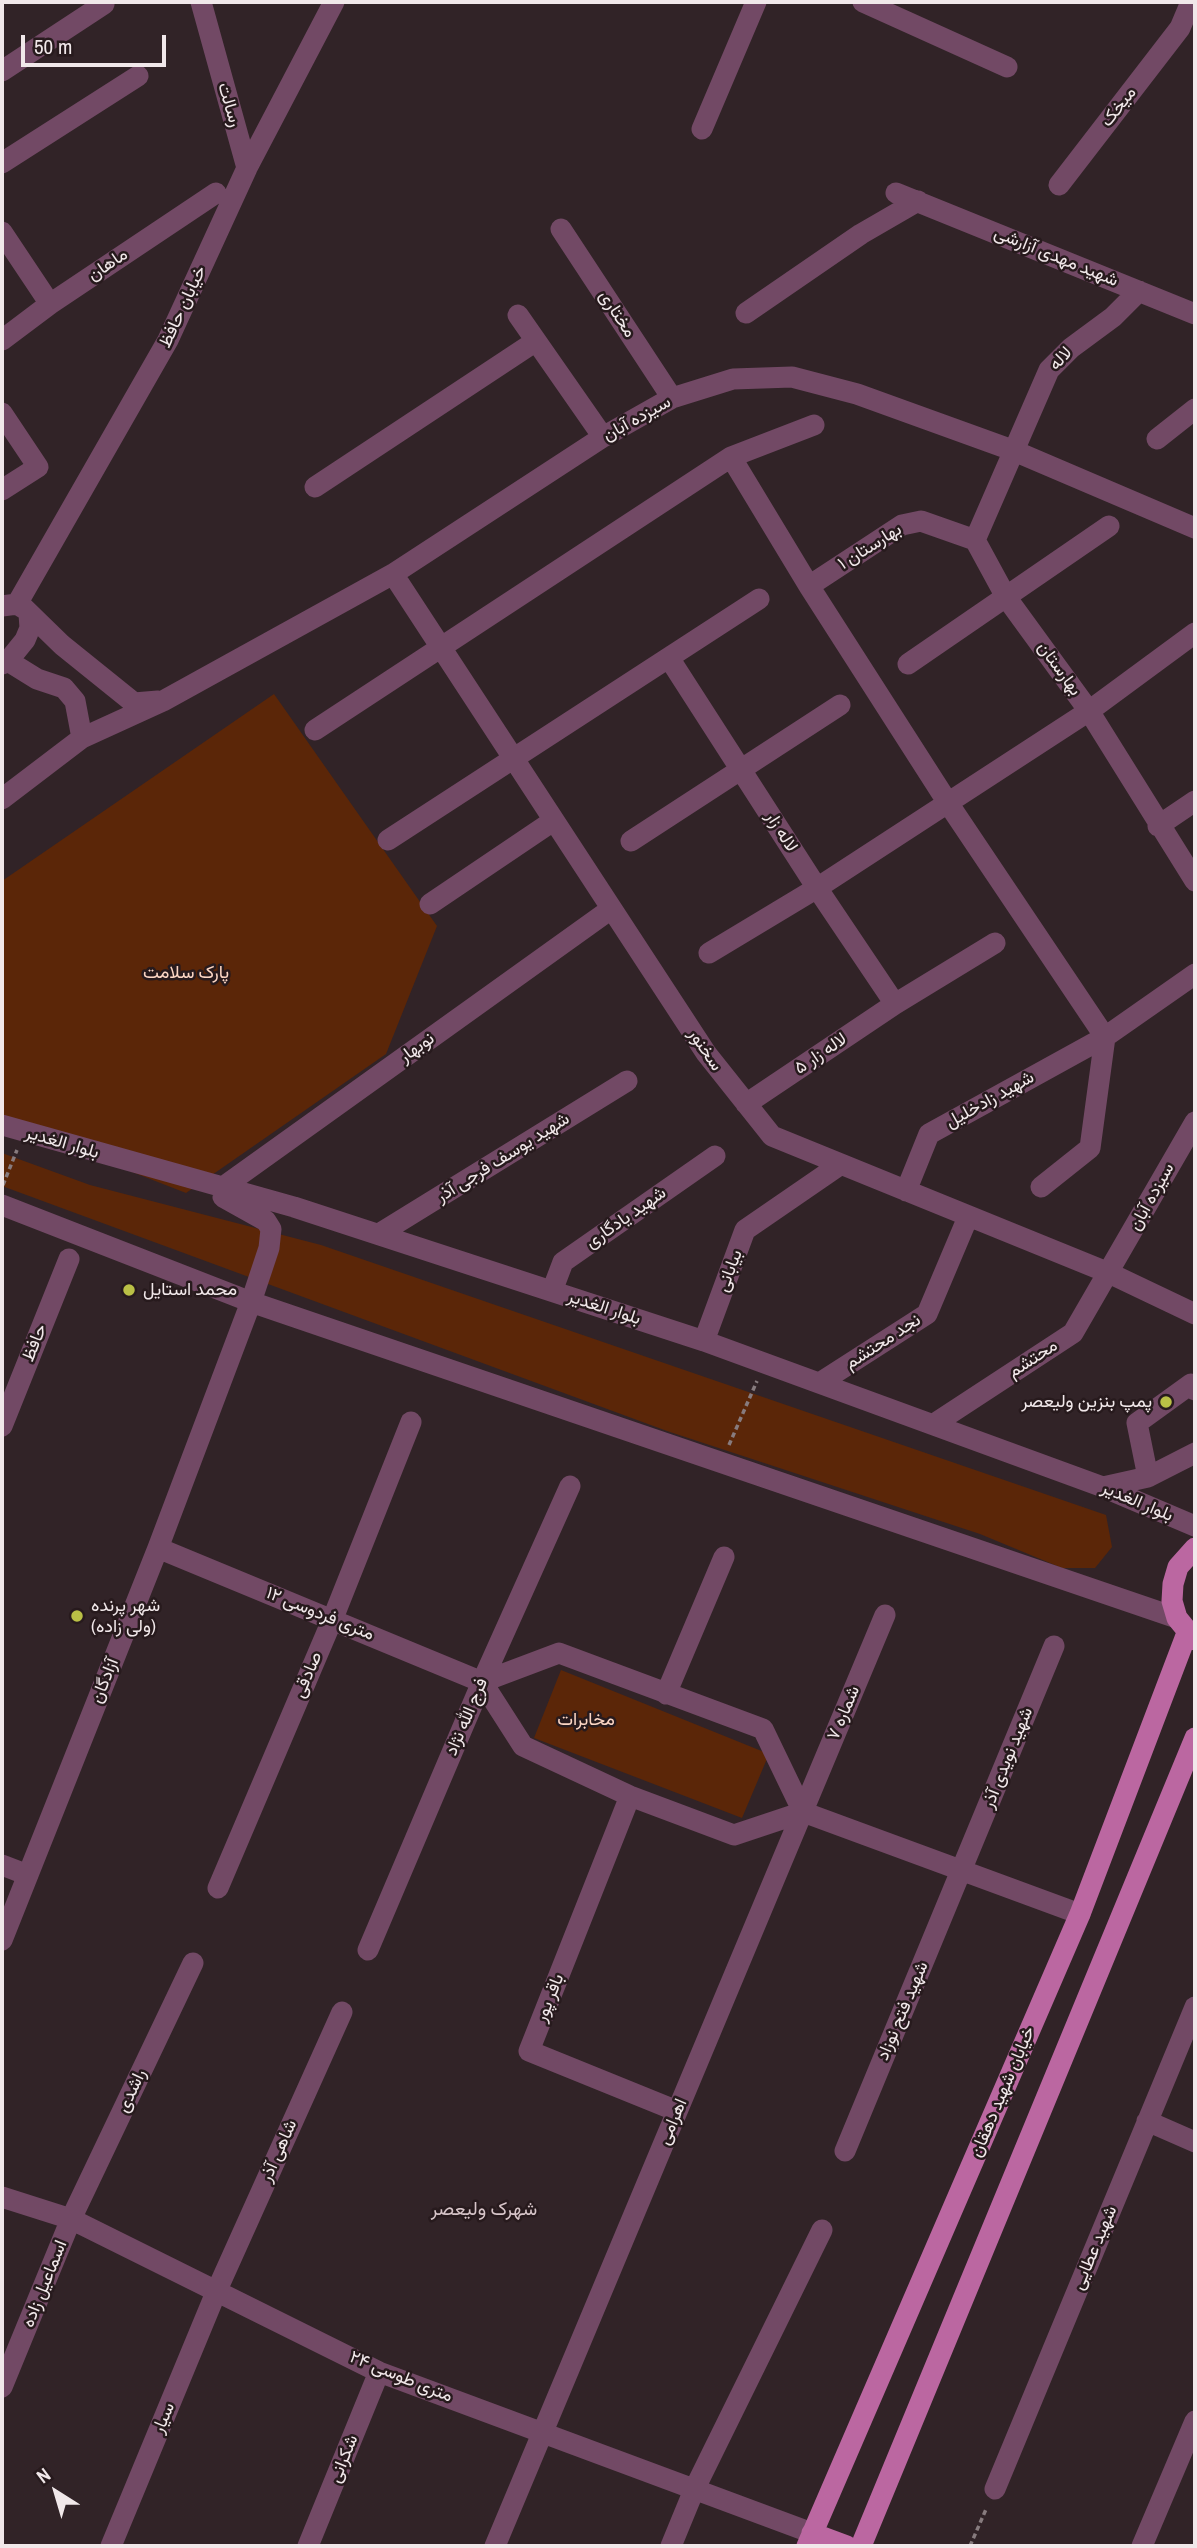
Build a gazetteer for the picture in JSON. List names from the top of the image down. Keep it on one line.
{"streets":{"main road":["خیابان شهید دهقان"],"street":["رسالت","میخک","شهید مهدی آزارشی","ماهان","خیابان حافظ","مختاری","لاله","سیزده آبان","بهارستان ۱","بهارستان","لاله زار","نوبهار","سخنور","لاله زار ۵","شهید زادخلیل","بلوار الغدیر","شهید یوسف فرجی آذر","شهید یادگاری","بیابانی","نجد محتشم","حافظ","محتشم","۱۲ متری فردوسی","صادقی","آزادگان","شماره ۷","فرج الله نژاد","شهید نویدی آذر","باقر پور","شهید فتح نوزاد","راشدی","اهرامی","شاهی آذر","شهید عطایی","اسماعیل زاده","۲۴ متری طوسی","سیار","شکرانی"]},"crossings":[["رسالت","خیابان حافظ"],["شهید مهدی آزارشی","لاله"],["مختاری","سیزده آبان"],["لاله","سیزده آبان"],["سیزده آبان","سخنور"],["سیزده آبان","محتشم"],["بهارستان ۱","بهارستان"],["لاله زار","لاله زار ۵"],["نوبهار","سخنور"],["نوبهار","بلوار الغدیر"],["سخنور","لاله زار ۵"],["سخنور","شهید زادخلیل"],["سخنور","بیابانی"],["سخنور","نجد محتشم"],["سخنور","محتشم"],["بلوار الغدیر","شهید یوسف فرجی آذر"],["بلوار الغدیر","شهید یادگاری"],["بلوار الغدیر","بیابانی"],["بلوار الغدیر","نجد محتشم"],["بلوار الغدیر","محتشم"],["بلوار الغدیر","آزادگان"],["۱۲ متری فردوسی","صادقی"],["۱۲ متری فردوسی","آزادگان"],["۱۲ متری فردوسی","فرج الله نژاد"],["شماره ۷","اهرامی"],["شهید نویدی آذر","شهید فتح نوزاد"],["باقر پور","اهرامی"],["راشدی","اسماعیل زاده"],["راشدی","۲۴ متری طوسی"],["خیابان شهید دهقان","۲۴ متری طوسی"],["اهرامی","۲۴ متری طوسی"],["شاهی آذر","۲۴ متری طوسی"],["شاهی آذر","سیار"],["اسماعیل زاده","۲۴ متری طوسی"],["۲۴ متری طوسی","سیار"],["۲۴ متری طوسی","شکرانی"]],"districts":["شهرک ولیعصر"],"parks":["پارک سلامت","مخابرات"],"places":["محمد استایل","پمپ بنزین ولیعصر","شهر پرنده (ولی زاده)"],"scale_bar":"50 m","north":"top left"}
